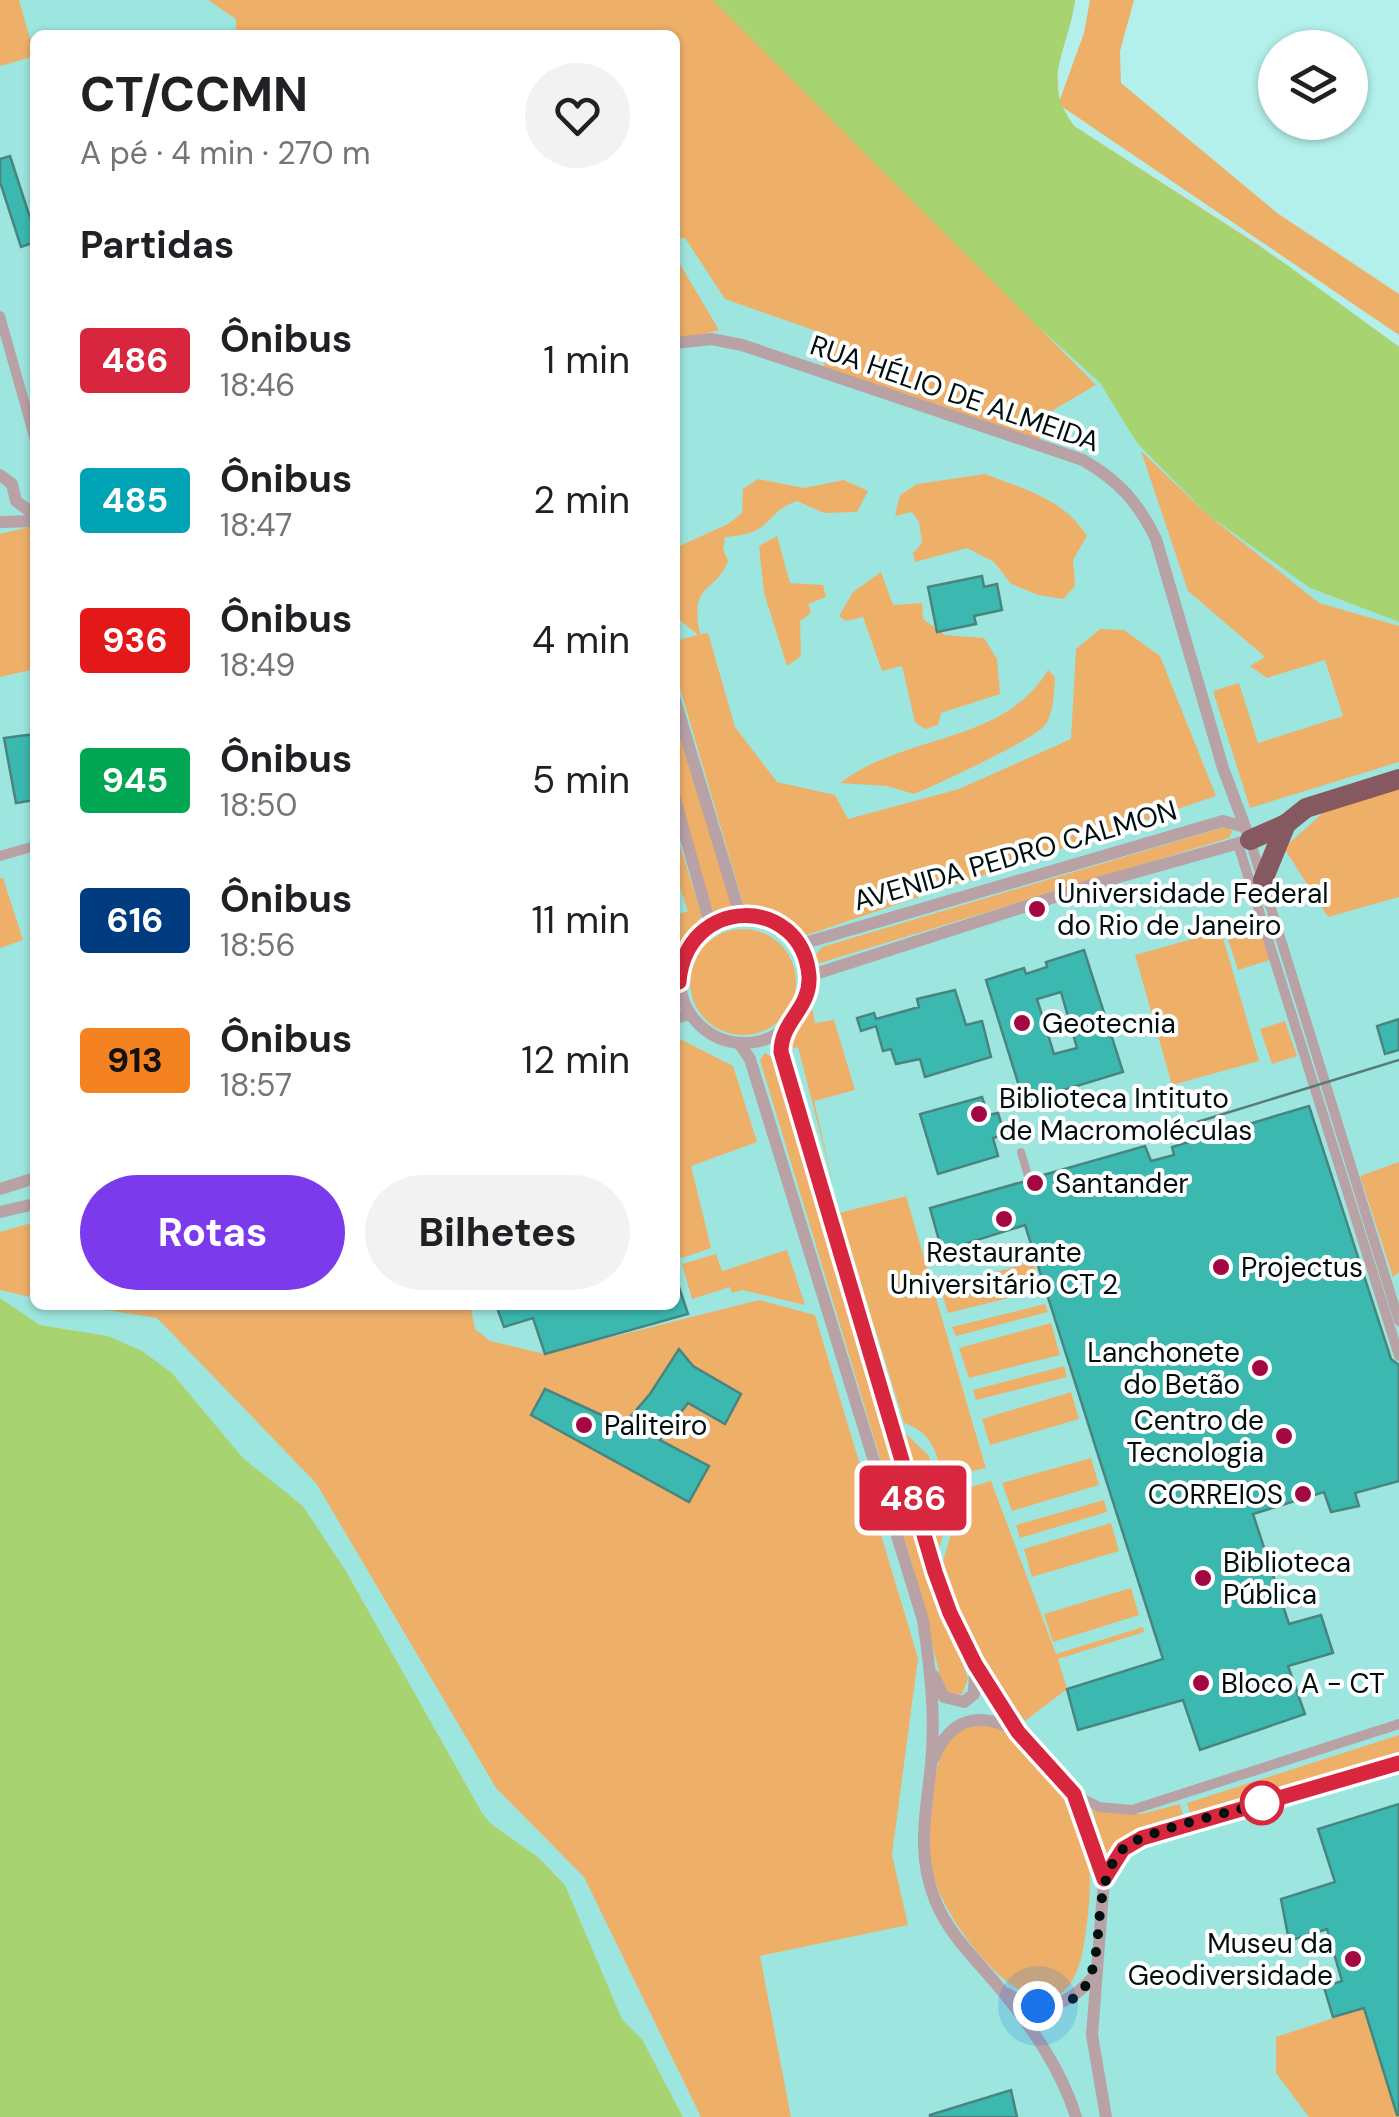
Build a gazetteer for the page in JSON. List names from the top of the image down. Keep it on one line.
{"streets":{"street":["RUA HÉLIO DE ALMEIDA","AVENIDA PEDRO CALMON"]},"crossings":[["RUA HÉLIO DE ALMEIDA","AVENIDA PEDRO CALMON"]],"places":["Universidade Federal do Rio de Janeiro","Geotecnia","Biblioteca Intituto de Macromoléculas","Santander","Restaurante Universitário CT 2","Projectus","Lanchonete do Betão","Paliteiro","Centro de Tecnologia","CORREIOS","Biblioteca Pública","Bloco A - CT","Museu da Geodiversidade"],"lines":["bus line 486"],"page":{"on_map":"486","heading":[["CT/CCMN","A pé · 4 min · 270 m"],"Partidas"],"list":[{"mark":"486","name":"Ônibus","note":"18:46","value":"1 min"},{"mark":"485","name":"Ônibus","note":"18:47","value":"2 min"},{"mark":"936","name":"Ônibus","note":"18:49","value":"4 min"},{"mark":"945","name":"Ônibus","note":"18:50","value":"5 min"},{"mark":"616","name":"Ônibus","note":"18:56","value":"11 min"},{"mark":"913","name":"Ônibus","note":"18:57","value":"12 min"}],"buttons":["Rotas","Bilhetes"]}}
